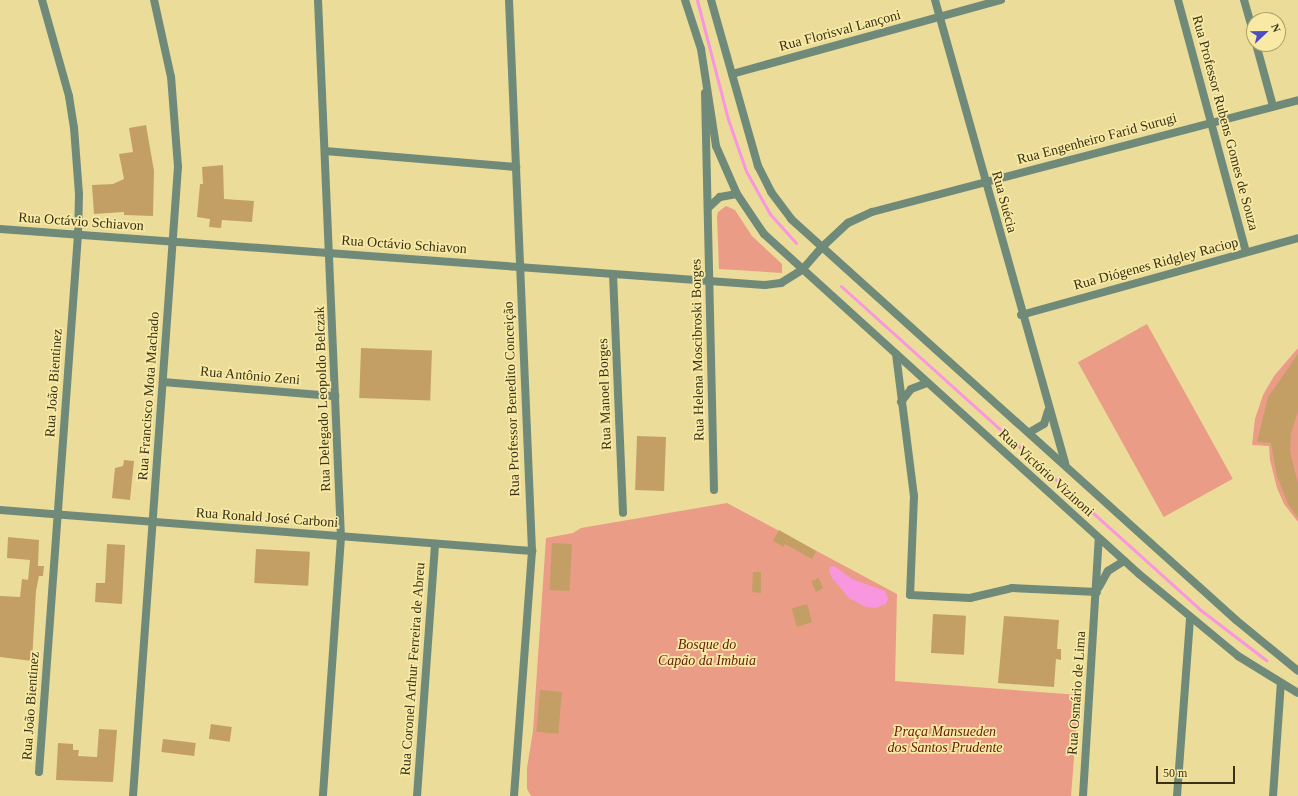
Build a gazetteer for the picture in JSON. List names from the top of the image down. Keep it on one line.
{"streets":{"street":["Rua Florisval Lançoni","Rua Professor Rubens Gomes de Souza","Rua Engenheiro Farid Surugi","Rua Suécia","Rua Octávio Schiavon","Rua Diógenes Ridgley Raciop","Rua Helena Moscibroski Borges","Rua Antônio Zeni","Rua João Bientinez","Rua Manoel Borges","Rua Francisco Mota Machado","Rua Delegado Leopoldo Belczak","Rua Professor Benedito Conceição","Rua Victório Vizinoni","Rua Ronald José Carboni","Rua Coronel Arthur Ferreira de Abreu","Rua Osmário de Lima"]},"crossings":[["Rua Florisval Lançoni","Rua Suécia"],["Rua Florisval Lançoni","Rua Victório Vizinoni"],["Rua Professor Rubens Gomes de Souza","Rua Engenheiro Farid Surugi"],["Rua Professor Rubens Gomes de Souza","Rua Diógenes Ridgley Raciop"],["Rua Engenheiro Farid Surugi","Rua Suécia"],["Rua Engenheiro Farid Surugi","Rua Octávio Schiavon"],["Rua Engenheiro Farid Surugi","Rua Victório Vizinoni"],["Rua Suécia","Rua Diógenes Ridgley Raciop"],["Rua Suécia","Rua Victório Vizinoni"],["Rua Octávio Schiavon","Rua Helena Moscibroski Borges"],["Rua Octávio Schiavon","Rua João Bientinez"],["Rua Octávio Schiavon","Rua Manoel Borges"],["Rua Octávio Schiavon","Rua Francisco Mota Machado"],["Rua Octávio Schiavon","Rua Delegado Leopoldo Belczak"],["Rua Octávio Schiavon","Rua Professor Benedito Conceição"],["Rua Octávio Schiavon","Rua Victório Vizinoni"],["Rua Helena Moscibroski Borges","Rua Victório Vizinoni"],["Rua Antônio Zeni","Rua Francisco Mota Machado"],["Rua Antônio Zeni","Rua Delegado Leopoldo Belczak"],["Rua João Bientinez","Rua Ronald José Carboni"],["Rua Francisco Mota Machado","Rua Ronald José Carboni"],["Rua Delegado Leopoldo Belczak","Rua Ronald José Carboni"],["Rua Professor Benedito Conceição","Rua Ronald José Carboni"],["Rua Victório Vizinoni","Rua Osmário de Lima"],["Rua Ronald José Carboni","Rua Coronel Arthur Ferreira de Abreu"]],"parks":["Bosque do Capão da Imbuia","Praça Mansueden dos Santos Prudente"],"scale_bar":"50 m","north":"right"}
